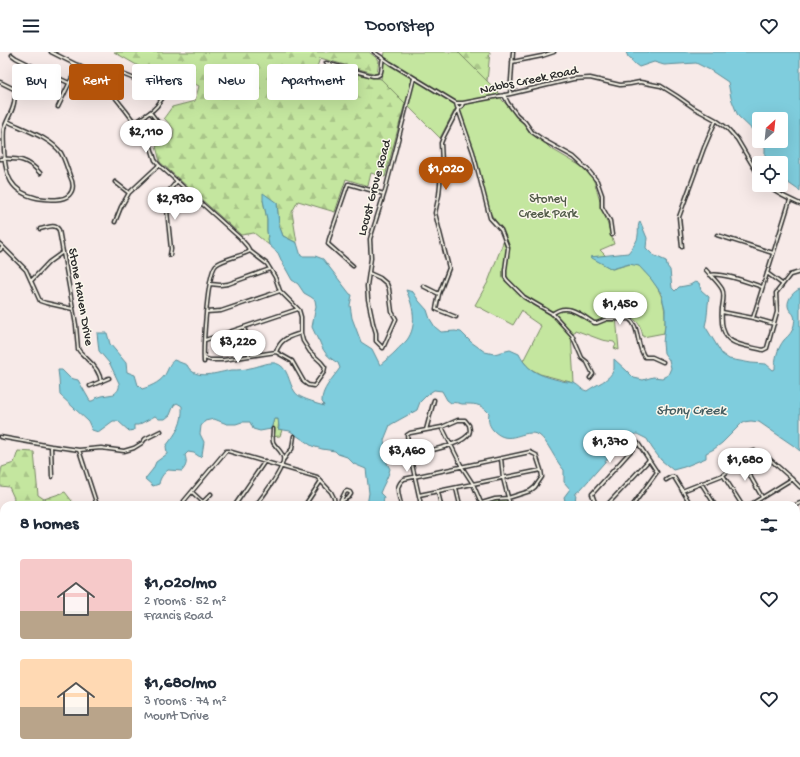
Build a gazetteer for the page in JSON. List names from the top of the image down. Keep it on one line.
{"streets":{"street":["Nabbs Creek Road","Locust Grove Road","Stone Haven Drive"]},"water":["Stony Creek"],"parks":["Stoney Creek Park"],"north":"top right","page":{"header":"Doorstep","chip":["Buy","Rent","Filters","New","Apartment"],"price":["$2,110","$1,020","$2,930","$1,450","$3,220","$1,370","$3,460","$1,680"],"heading":"8 homes","list":[{"name":"$1,020/mo","note":"2 rooms · 52 m² · Francis Road"},{"name":"$1,680/mo","note":"3 rooms · 74 m² · Mount Drive"}]}}
